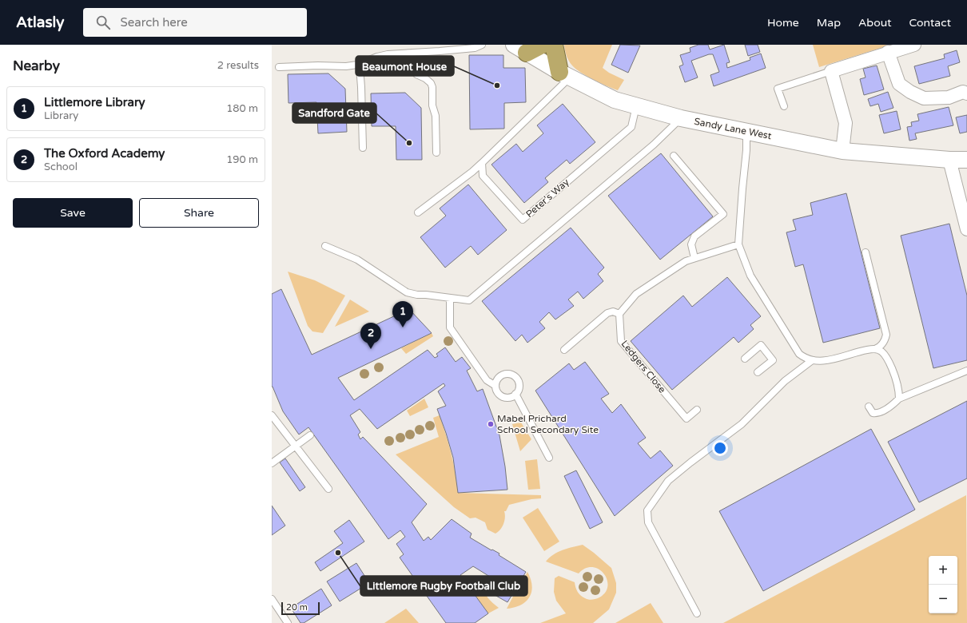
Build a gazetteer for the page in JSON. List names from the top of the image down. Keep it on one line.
{"streets":{"street":["Sandy Lane West"],"lane":["Peter's Way","Ledgers Close"]},"crossings":[["Sandy Lane West","Peter's Way"]],"places":["Beaumont House","Sandford Gate","Mabel Prichard School Secondary Site","Littlemore Rugby Football Club"],"scale_bar":"20 m","page":{"header":"Atlasly","search":"Search here","nav":["Home","Map","About","Contact"],"heading":["Nearby","2 results"],"list":[{"mark":"1","name":"Littlemore Library","note":"Library","value":"180 m"},{"mark":"2","name":"The Oxford Academy","note":"School","value":"190 m"}],"buttons":["Save","Share"],"pins":["1","2"],"map_buttons":["+","−"],"scale":"20 m"}}
